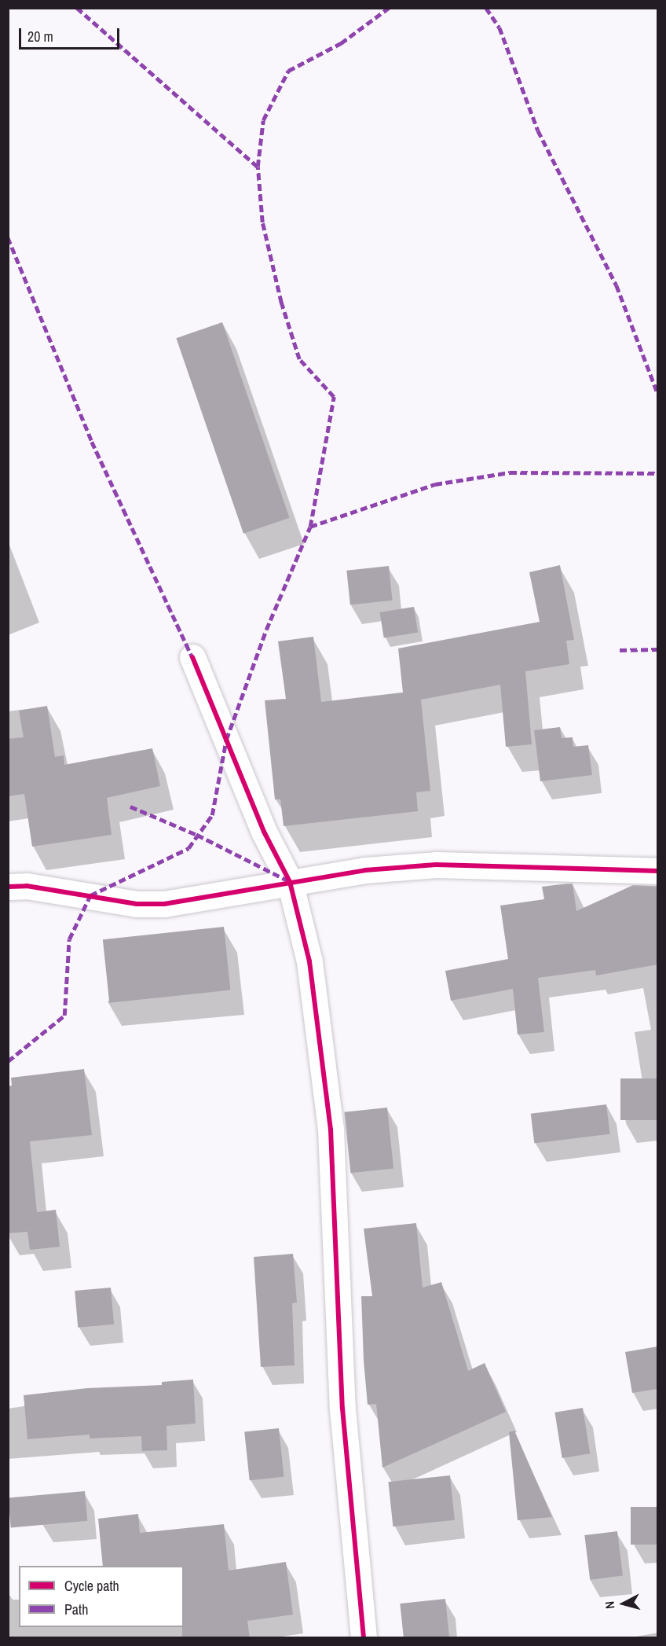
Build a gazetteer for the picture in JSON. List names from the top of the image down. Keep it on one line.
{"legend":["Cycle path","Path"],"scale_bar":"20 m","north":"left"}
